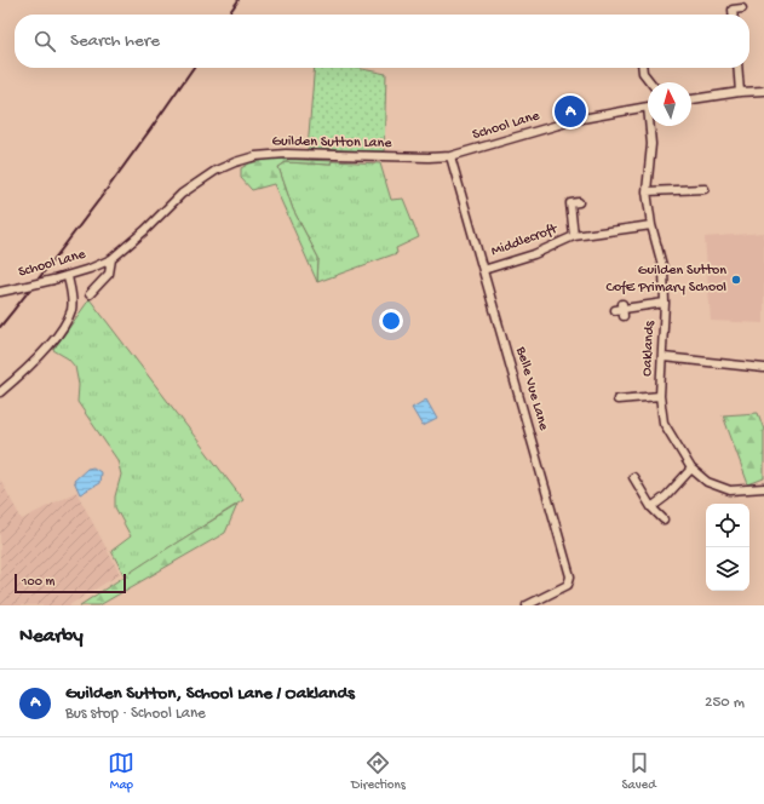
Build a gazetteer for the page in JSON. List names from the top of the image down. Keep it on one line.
{"streets":{"street":["School Lane","Guilden Sutton Lane","Middlecroft","Oaklands","Belle Vue Lane"]},"crossings":[["School Lane","Guilden Sutton Lane"],["School Lane","Belle Vue Lane"],["Guilden Sutton Lane","Belle Vue Lane"],["Middlecroft","Oaklands"],["Middlecroft","Belle Vue Lane"]],"places":["Guilden Sutton CofE Primary School"],"scale_bar":"100 m","north":"top","page":{"search":"Search here","pins":"A","scale":"100 m","heading":"Nearby","list":[{"mark":"A","name":"Guilden Sutton, School Lane / Oaklands","note":"Bus stop · School Lane","value":"250 m"}],"nav":["Map","Directions","Saved"]}}
